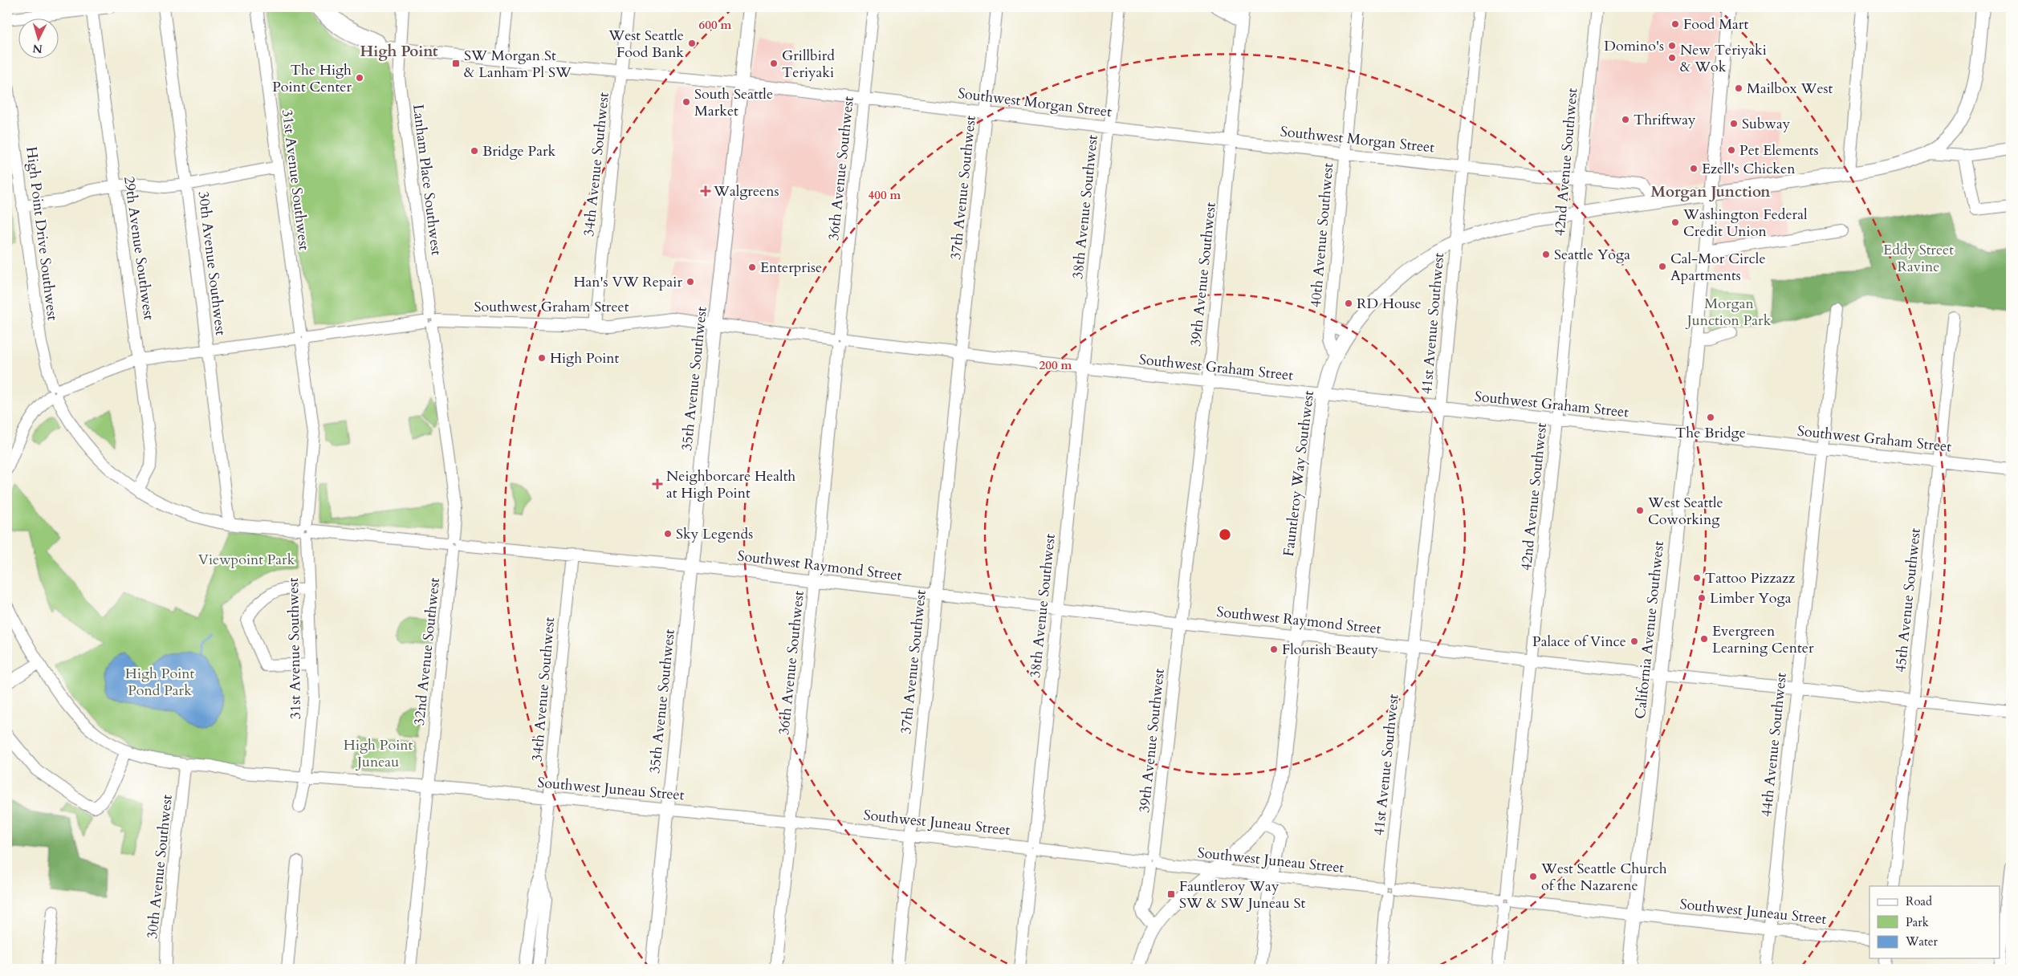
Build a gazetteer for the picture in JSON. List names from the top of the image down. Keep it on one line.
{"streets":{"main road":["35th Avenue Southwest","Fauntleroy Way Southwest","California Avenue Southwest"],"street":["Southwest Morgan Street","42nd Avenue Southwest","34th Avenue Southwest","36th Avenue Southwest","31st Avenue Southwest","Lanham Place Southwest","37th Avenue Southwest","38th Avenue Southwest","High Point Drive Southwest","40th Avenue Southwest","29th Avenue Southwest","30th Avenue Southwest","39th Avenue Southwest","Southwest Graham Street","41st Avenue Southwest","Southwest Raymond Street","45th Avenue Southwest","32nd Avenue Southwest","44th Avenue Southwest","Southwest Juneau Street"]},"crossings":[["Southwest Morgan Street","42nd Avenue Southwest"],["Southwest Morgan Street","34th Avenue Southwest"],["Southwest Morgan Street","36th Avenue Southwest"],["Southwest Morgan Street","Lanham Place Southwest"],["Southwest Morgan Street","37th Avenue Southwest"],["Southwest Morgan Street","38th Avenue Southwest"],["Southwest Morgan Street","40th Avenue Southwest"],["Southwest Morgan Street","39th Avenue Southwest"],["Southwest Morgan Street","41st Avenue Southwest"],["Southwest Morgan Street","35th Avenue Southwest"],["Southwest Morgan Street","Fauntleroy Way Southwest"],["42nd Avenue Southwest","Southwest Graham Street"],["42nd Avenue Southwest","Fauntleroy Way Southwest"],["42nd Avenue Southwest","Southwest Raymond Street"],["42nd Avenue Southwest","Southwest Juneau Street"],["34th Avenue Southwest","Southwest Graham Street"],["34th Avenue Southwest","Southwest Raymond Street"],["34th Avenue Southwest","Southwest Juneau Street"],["36th Avenue Southwest","Southwest Graham Street"],["36th Avenue Southwest","Southwest Raymond Street"],["36th Avenue Southwest","Southwest Juneau Street"],["31st Avenue Southwest","Southwest Graham Street"],["31st Avenue Southwest","Southwest Raymond Street"],["31st Avenue Southwest","Southwest Juneau Street"],["Lanham Place Southwest","Southwest Graham Street"],["Lanham Place Southwest","Southwest Raymond Street"],["Lanham Place Southwest","32nd Avenue Southwest"],["37th Avenue Southwest","Southwest Graham Street"],["37th Avenue Southwest","Southwest Raymond Street"],["37th Avenue Southwest","Southwest Juneau Street"],["38th Avenue Southwest","Southwest Graham Street"],["38th Avenue Southwest","Southwest Raymond Street"],["38th Avenue Southwest","Southwest Juneau Street"],["High Point Drive Southwest","Southwest Graham Street"],["High Point Drive Southwest","Southwest Raymond Street"],["40th Avenue Southwest","Fauntleroy Way Southwest"],["29th Avenue Southwest","Southwest Graham Street"],["29th Avenue Southwest","Southwest Raymond Street"],["30th Avenue Southwest","Southwest Graham Street"],["30th Avenue Southwest","Southwest Raymond Street"],["30th Avenue Southwest","Southwest Juneau Street"],["39th Avenue Southwest","Southwest Graham Street"],["39th Avenue Southwest","Fauntleroy Way Southwest"],["39th Avenue Southwest","Southwest Raymond Street"],["39th Avenue Southwest","Southwest Juneau Street"],["Southwest Graham Street","41st Avenue Southwest"],["Southwest Graham Street","35th Avenue Southwest"],["Southwest Graham Street","Fauntleroy Way Southwest"],["Southwest Graham Street","Southwest Raymond Street"],["Southwest Graham Street","45th Avenue Southwest"],["Southwest Graham Street","California Avenue Southwest"],["Southwest Graham Street","44th Avenue Southwest"],["41st Avenue Southwest","Fauntleroy Way Southwest"],["41st Avenue Southwest","Southwest Raymond Street"],["41st Avenue Southwest","Southwest Juneau Street"],["35th Avenue Southwest","Southwest Raymond Street"],["35th Avenue Southwest","Southwest Juneau Street"],["Fauntleroy Way Southwest","Southwest Raymond Street"],["Fauntleroy Way Southwest","California Avenue Southwest"],["Fauntleroy Way Southwest","Southwest Juneau Street"],["Southwest Raymond Street","45th Avenue Southwest"],["Southwest Raymond Street","California Avenue Southwest"],["Southwest Raymond Street","32nd Avenue Southwest"],["Southwest Raymond Street","44th Avenue Southwest"],["California Avenue Southwest","Southwest Juneau Street"],["32nd Avenue Southwest","Southwest Juneau Street"],["44th Avenue Southwest","Southwest Juneau Street"]],"districts":["High Point","Morgan Junction"],"parks":["Eddy Street Ravine","Morgan Junction Park","Viewpoint Park","High Point Pond Park","High Point Juneau"],"places":{"other":["Food Mart","West Seattle Food Bank","Domino's","New Teriyaki & Wok","Grillbird Teriyaki","The High Point Center","Mailbox West","South Seattle Market","Thriftway","Subway","Pet Elements","Bridge Park","Ezell's Chicken","Washington Federal Credit Union","Seattle Yoga","Cal-Mor Circle Apartments","Enterprise","Han's VW Repair","RD House","High Point","The Bridge","West Seattle Coworking","Sky Legends","Tattoo Pizzazz","Limber Yoga","Evergreen Learning Center","Palace of Vince","Flourish Beauty","West Seattle Church of the Nazarene"],"transit":["SW Morgan St & Lanham Pl SW","Fauntleroy Way SW & SW Juneau St"],"health":["Walgreens","Neighborcare Health at High Point"]},"legend":["Road","Park","Water"],"north":"bottom","rings":["600 m","400 m","200 m"]}
